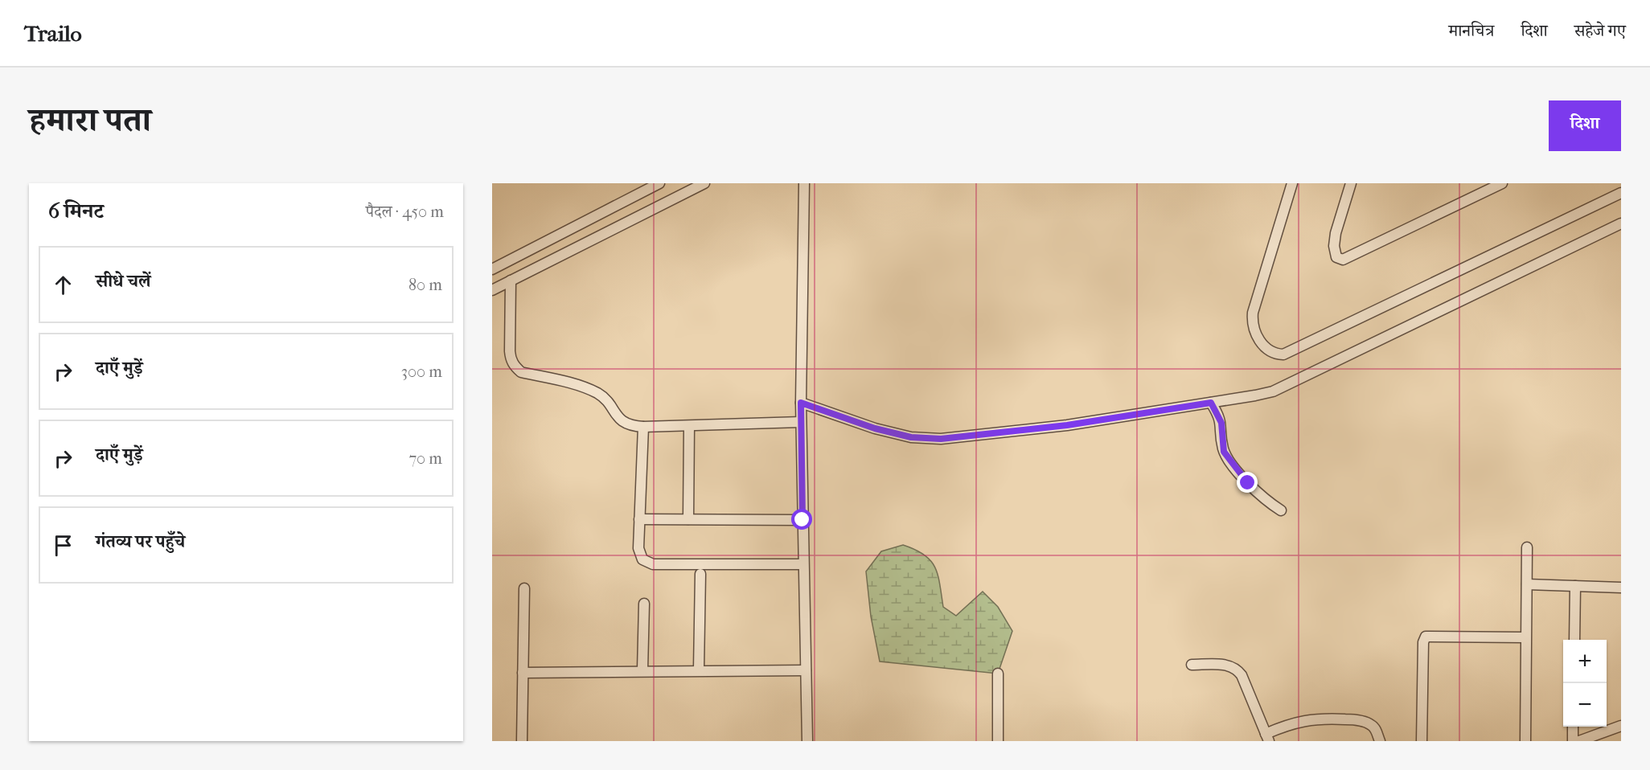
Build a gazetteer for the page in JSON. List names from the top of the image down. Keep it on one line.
{"page":{"header":"Trailo","nav":["मानचित्र","दिशा","सहेजे गए"],"title":"हमारा पता","buttons":"दिशा","heading":["6 मिनट","पैदल · 450 m"],"list":[["सीधे चलें","80 m"],["दाएँ मुड़ें","300 m"],["दाएँ मुड़ें","70 m"],"गंतव्य पर पहुँचे"],"map_buttons":["+","−"]}}
